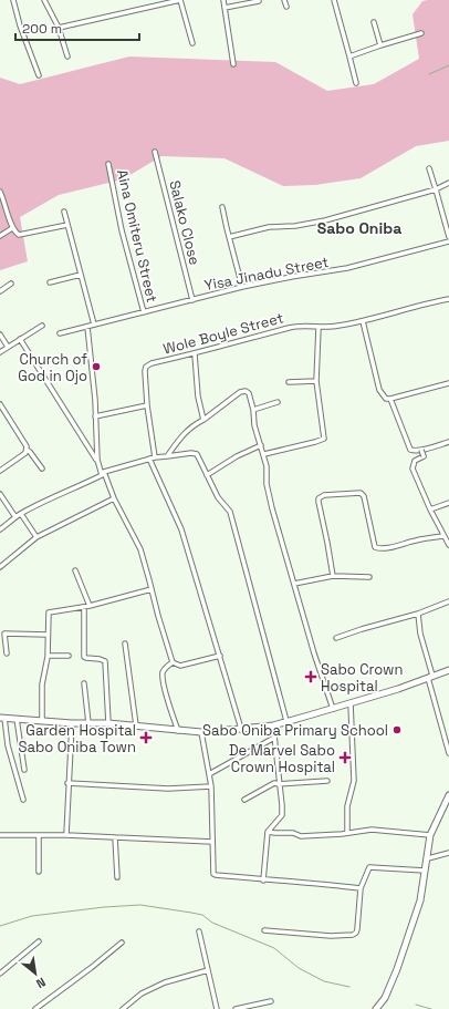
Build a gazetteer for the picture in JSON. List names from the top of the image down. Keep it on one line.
{"streets":{"street":["Salako Close","Aina Omiteru Street","Yisa Jinadu Street","Wole Boyle Street"]},"crossings":[["Salako Close","Yisa Jinadu Street"],["Aina Omiteru Street","Yisa Jinadu Street"]],"districts":["Sabo Oniba"],"places":{"other":["Church of God in Ojo","Sabo Oniba Primary School"],"health":["Sabo Crown Hospital","Garden Hospital Sabo Oniba Town","De Marvel Sabo Crown Hospital"]},"scale_bar":"200 m","north":"bottom right"}
